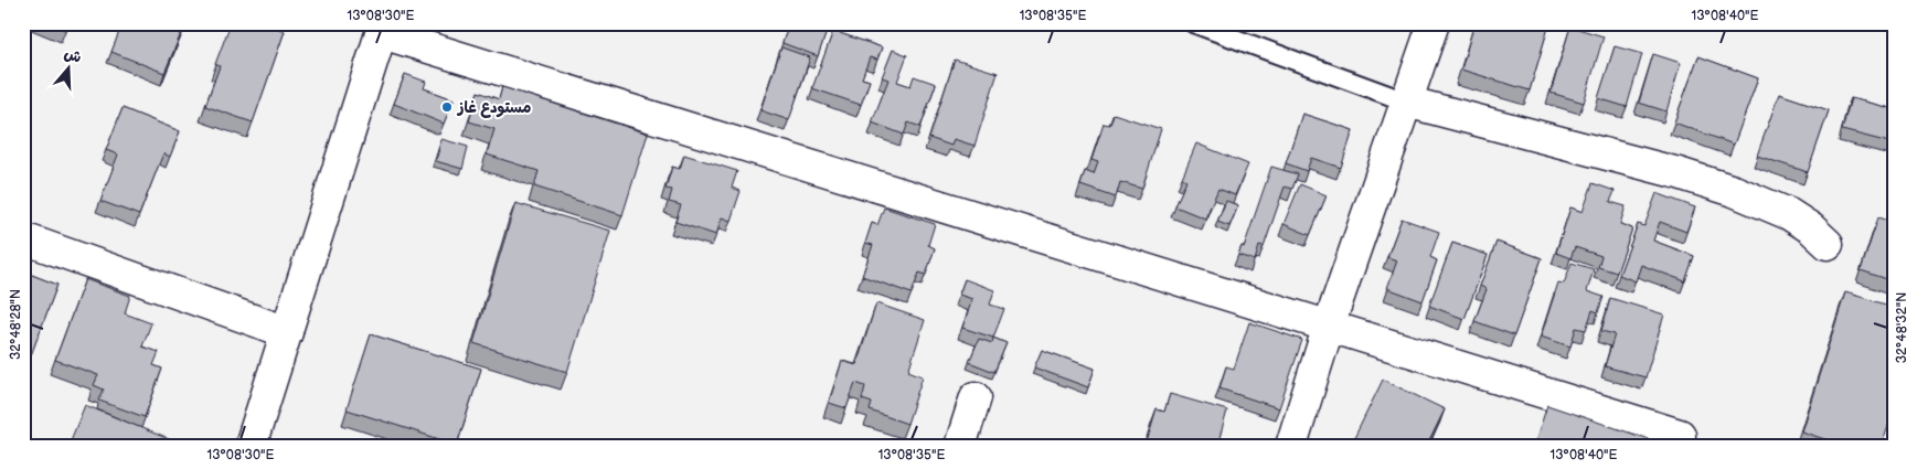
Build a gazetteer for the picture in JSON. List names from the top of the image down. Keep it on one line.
{"places":["مستودع غاز"],"north":"top","coordinates":["13°08'30\"E","13°08'35\"E","13°08'40\"E","32°48'28\"N","32°48'32\"N"]}
